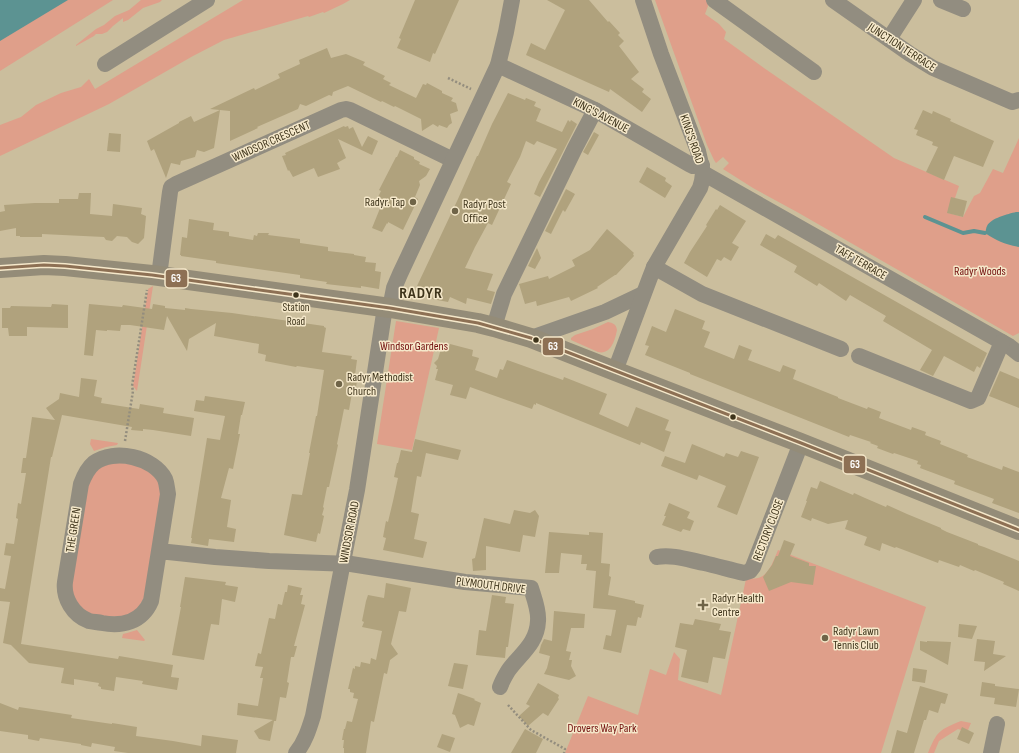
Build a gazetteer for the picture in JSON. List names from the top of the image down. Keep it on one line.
{"streets":{"street":["JUNCTION TERRACE","KING'S AVENUE","KING'S ROAD","WINDSOR CRESCENT","TAFF TERRACE","THE GREEN","RECTORY CLOSE","WINDSOR ROAD","PLYMOUTH DRIVE"]},"crossings":[["KING'S AVENUE","KING'S ROAD"],["KING'S AVENUE","TAFF TERRACE"],["KING'S ROAD","TAFF TERRACE"],["WINDSOR ROAD","PLYMOUTH DRIVE"]],"districts":["RADYR"],"parks":["Radyr Woods","Windsor Gardens","Drovers Way Park"],"places":{"other":["Radyr. Tap","Radyr Post Office","Station Road","Radyr Methodist Church","Radyr Lawn Tennis Club"],"health":["Radyr Health Centre"]},"lines":["transit line 63"]}
